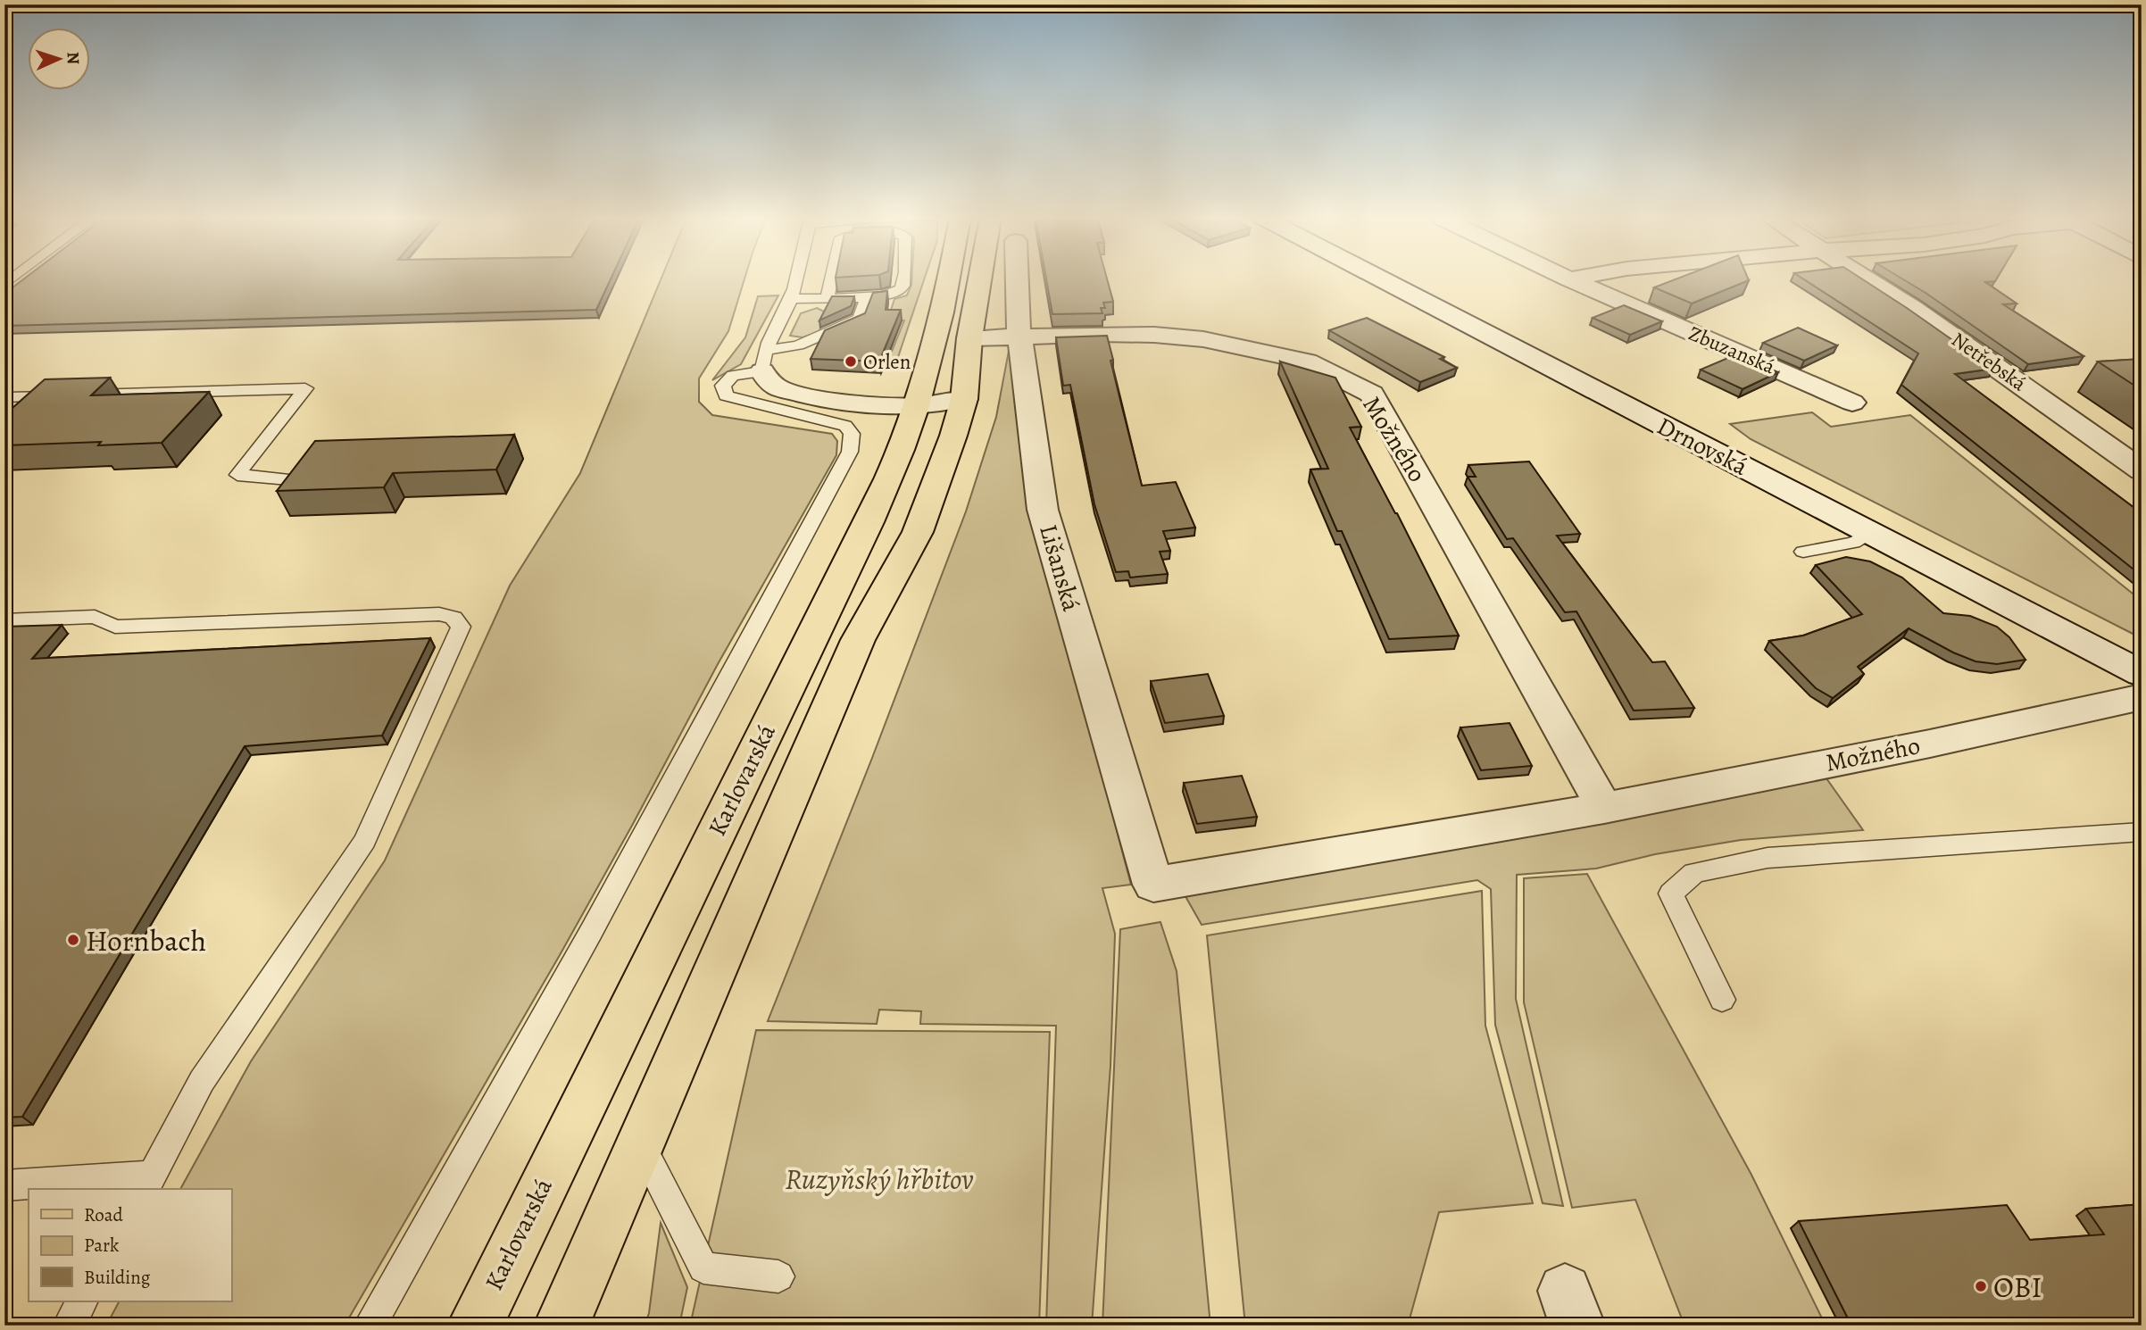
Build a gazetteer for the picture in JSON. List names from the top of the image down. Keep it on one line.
{"streets":{"main road":["Karlovarská"],"street":["Zbuzanská","Netřebská","Možného","Drnovská","Lišanská"]},"crossings":[["Možného","Lišanská"],["Možného","Karlovarská"]],"parks":["Ruzyňský hřbitov"],"places":["Orlen","Hornbach","OBI"],"legend":["Road","Park","Building"],"north":"right"}
